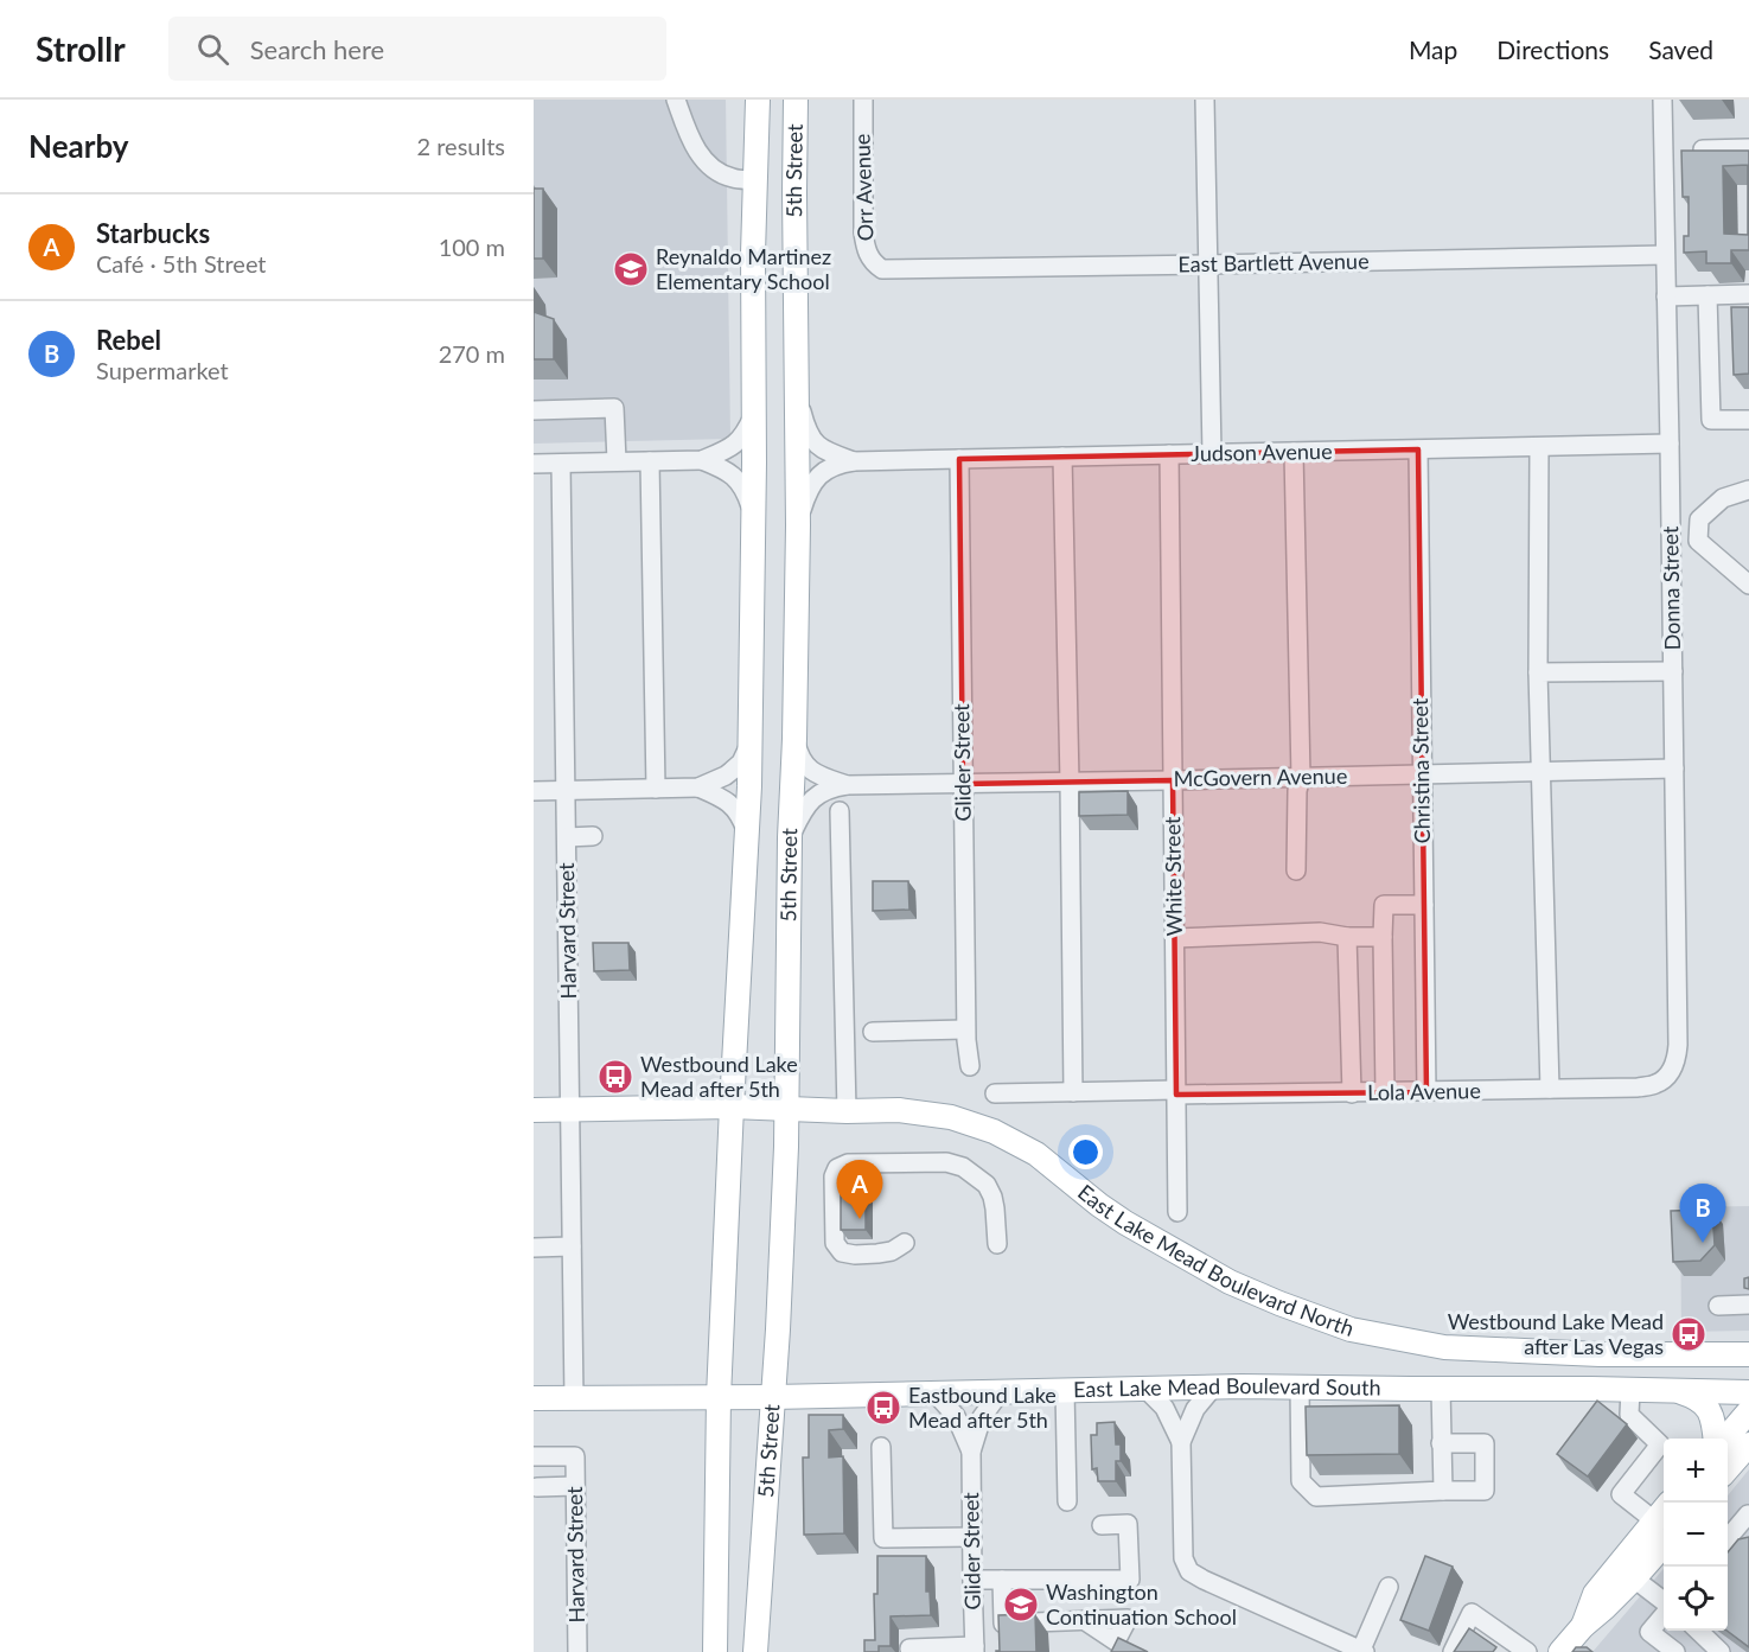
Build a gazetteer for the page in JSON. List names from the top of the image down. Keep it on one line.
{"streets":{"main road":["5th Street","East Lake Mead Boulevard North","East Lake Mead Boulevard South"],"street":["Orr Avenue","East Bartlett Avenue","Judson Avenue","Donna Street","Glider Street","Christina Street","McGovern Avenue","White Street","Harvard Street","Lola Avenue"]},"crossings":[["5th Street","Judson Avenue"],["5th Street","McGovern Avenue"],["5th Street","East Lake Mead Boulevard North"],["5th Street","East Lake Mead Boulevard South"],["Orr Avenue","East Bartlett Avenue"],["East Bartlett Avenue","Donna Street"],["Judson Avenue","Donna Street"],["Judson Avenue","Glider Street"],["Judson Avenue","Christina Street"],["Judson Avenue","White Street"],["Donna Street","McGovern Avenue"],["Donna Street","Lola Avenue"],["Glider Street","McGovern Avenue"],["Glider Street","East Lake Mead Boulevard South"],["Christina Street","McGovern Avenue"],["Christina Street","Lola Avenue"],["McGovern Avenue","White Street"],["White Street","Lola Avenue"],["Harvard Street","East Lake Mead Boulevard North"],["Harvard Street","East Lake Mead Boulevard South"]],"places":{"school or university":["Reynaldo Martinez Elementary School","Washington Continuation School"],"bus stop":["Westbound Lake Mead after 5th","Westbound Lake Mead after Las Vegas","Eastbound Lake Mead after 5th"]},"page":{"header":"Strollr","search":"Search here","nav":["Map","Directions","Saved"],"heading":["Nearby","2 results"],"list":[{"mark":"A","name":"Starbucks","note":"Café · 5th Street","value":"100 m"},{"mark":"B","name":"Rebel","note":"Supermarket","value":"270 m"}],"pins":["A","B"],"map_buttons":["+","−"]}}
